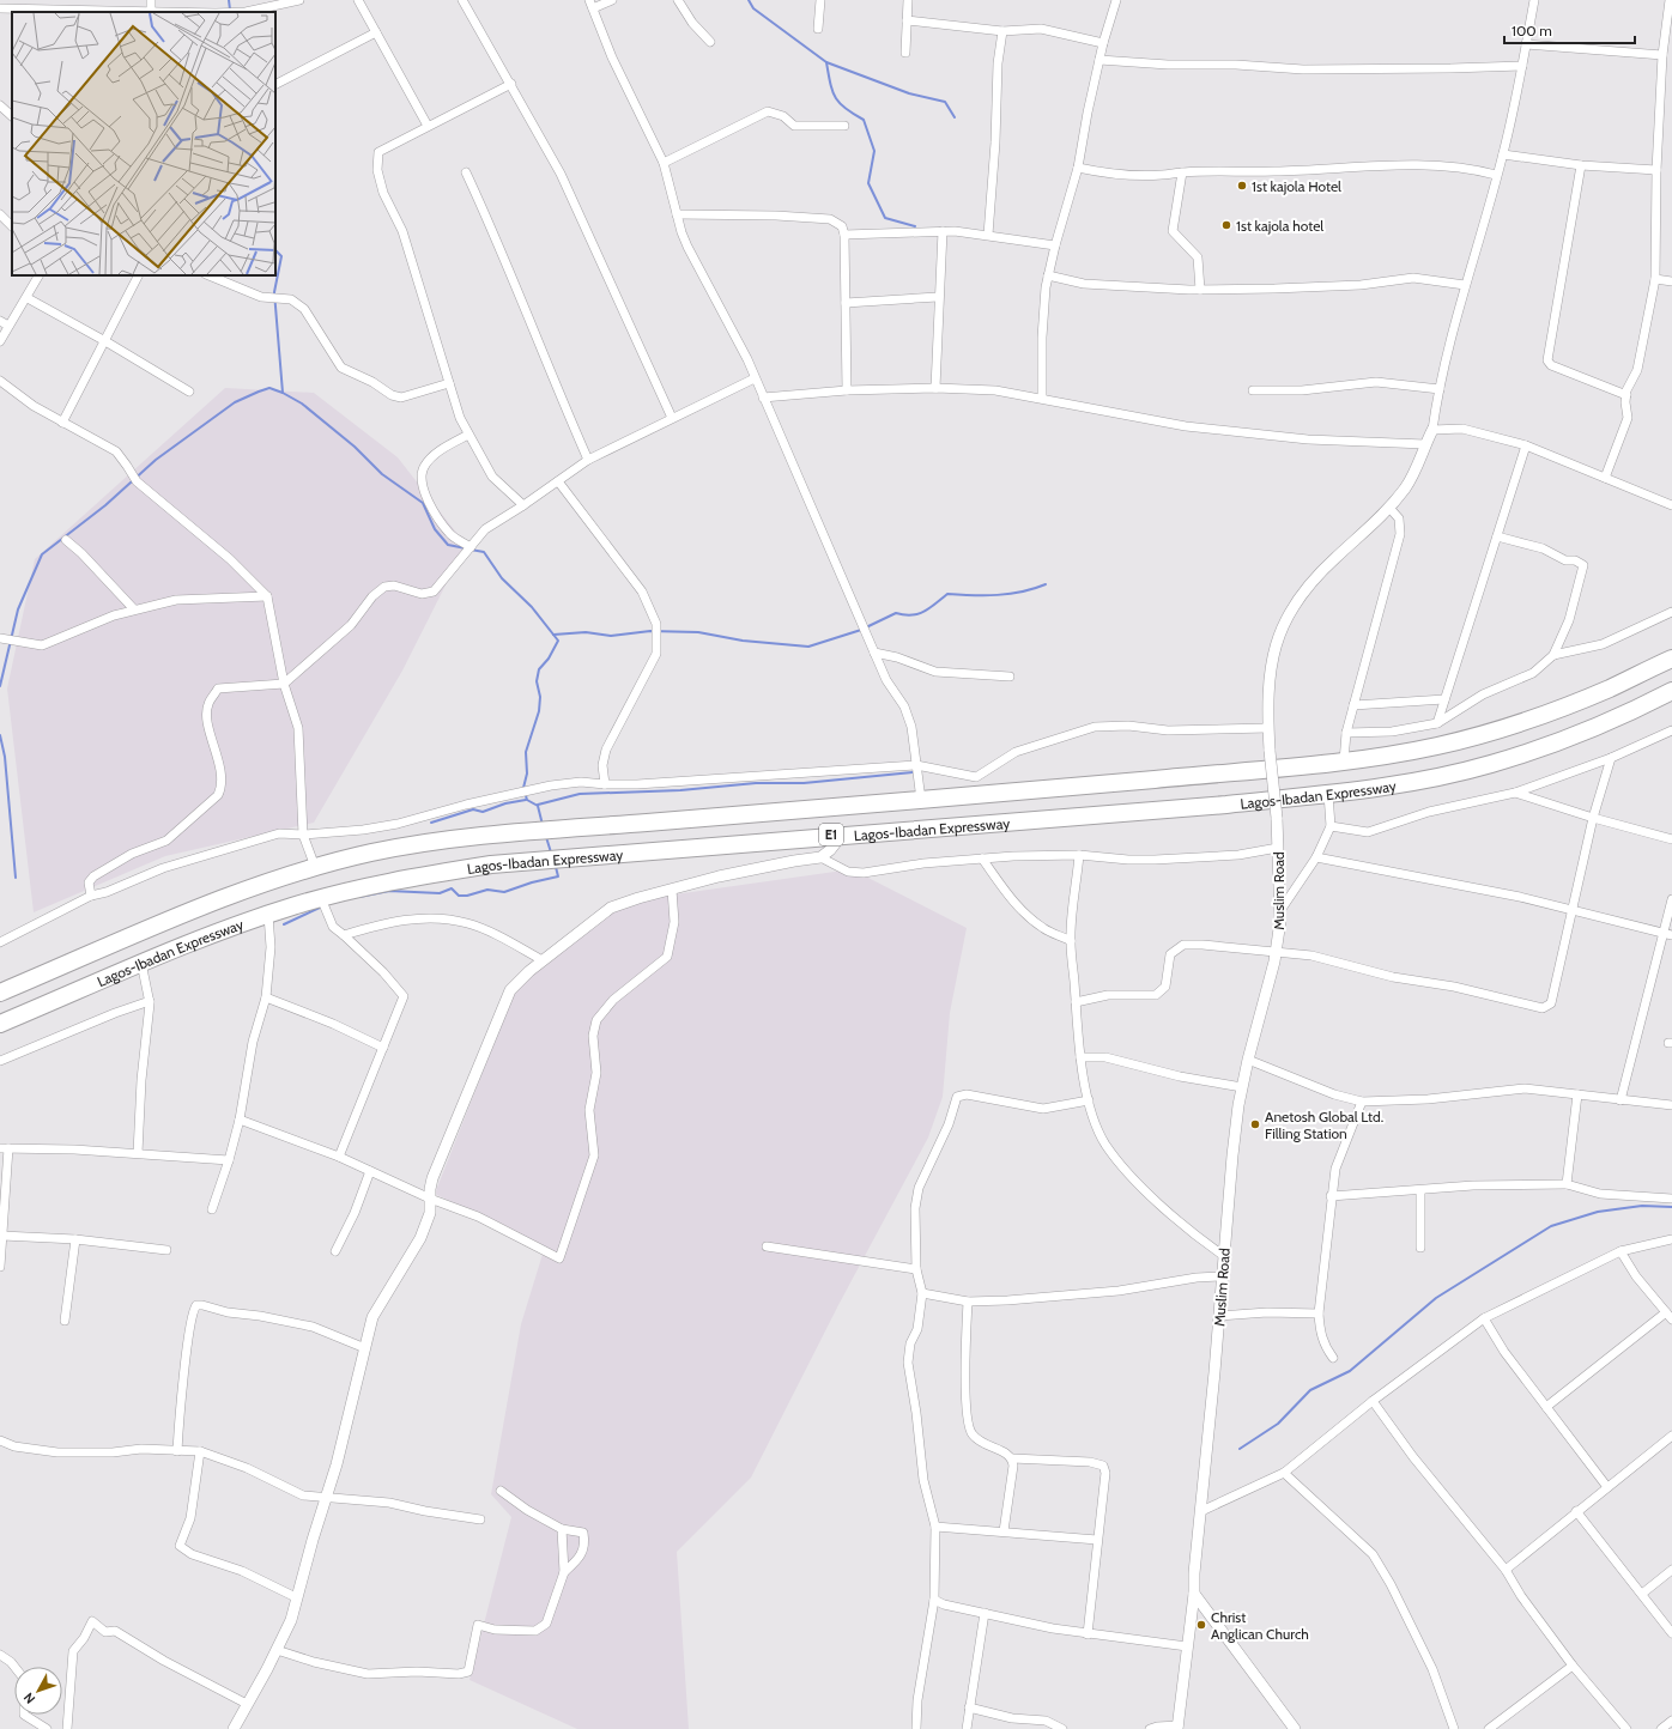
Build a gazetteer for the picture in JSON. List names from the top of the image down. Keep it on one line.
{"streets":{"highway":["Lagos-Ibadan Expressway","E1"],"street":["Muslim Road"]},"places":["1st kajola Hotel","1st kajola hotel","Anetosh Global Ltd. Filling Station","Christ Anglican Church"],"scale_bar":"100 m","north":"bottom left"}
